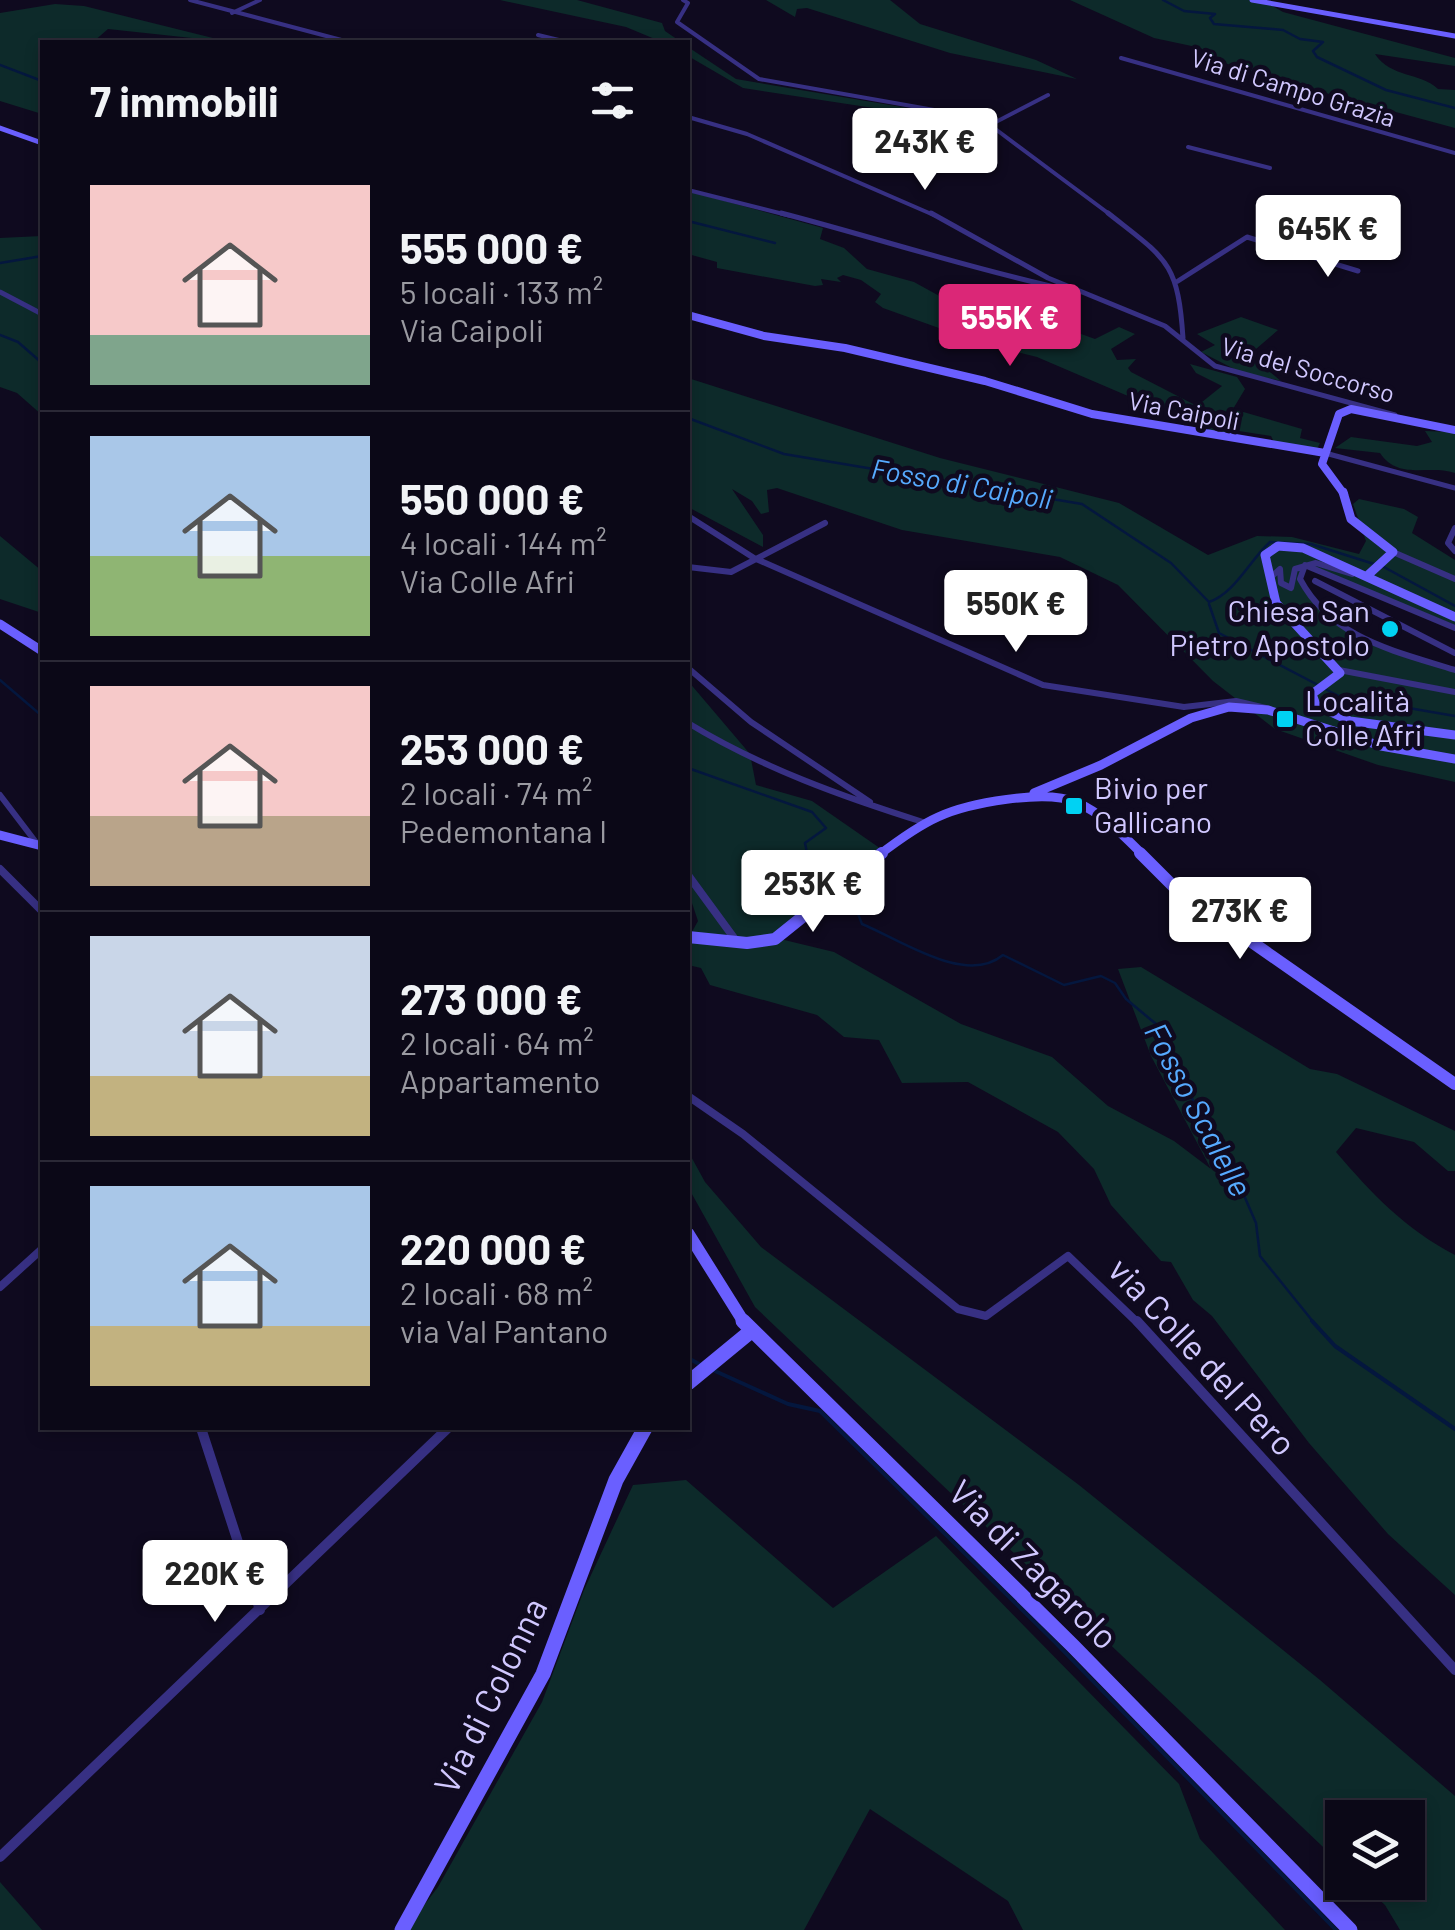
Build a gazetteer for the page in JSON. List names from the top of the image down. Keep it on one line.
{"streets":{"street":["Via di Campo Grazia","Via del Soccorso","Via Caipoli","via Colle del Pero","Via di Zagarolo","Via di Colonna"]},"water":["Fosso di Caipoli","Fosso Scalelle"],"places":{"other":["Chiesa San Pietro Apostolo"],"transit":["Località Colle Afri","Bivio per Gallicano"]},"page":{"heading":"7 immobili","price":["243K €","645K €","555K €","550K €","253K €","273K €","220K €"],"list":[{"name":"555 000 €","note":"5 locali · 133 m² · Via Caipoli"},{"name":"550 000 €","note":"4 locali · 144 m² · Via Colle Afri"},{"name":"253 000 €","note":"2 locali · 74 m² · Pedemontana I"},{"name":"273 000 €","note":"2 locali · 64 m² · Appartamento"},{"name":"220 000 €","note":"2 locali · 68 m² · via Val Pantano"}]}}
